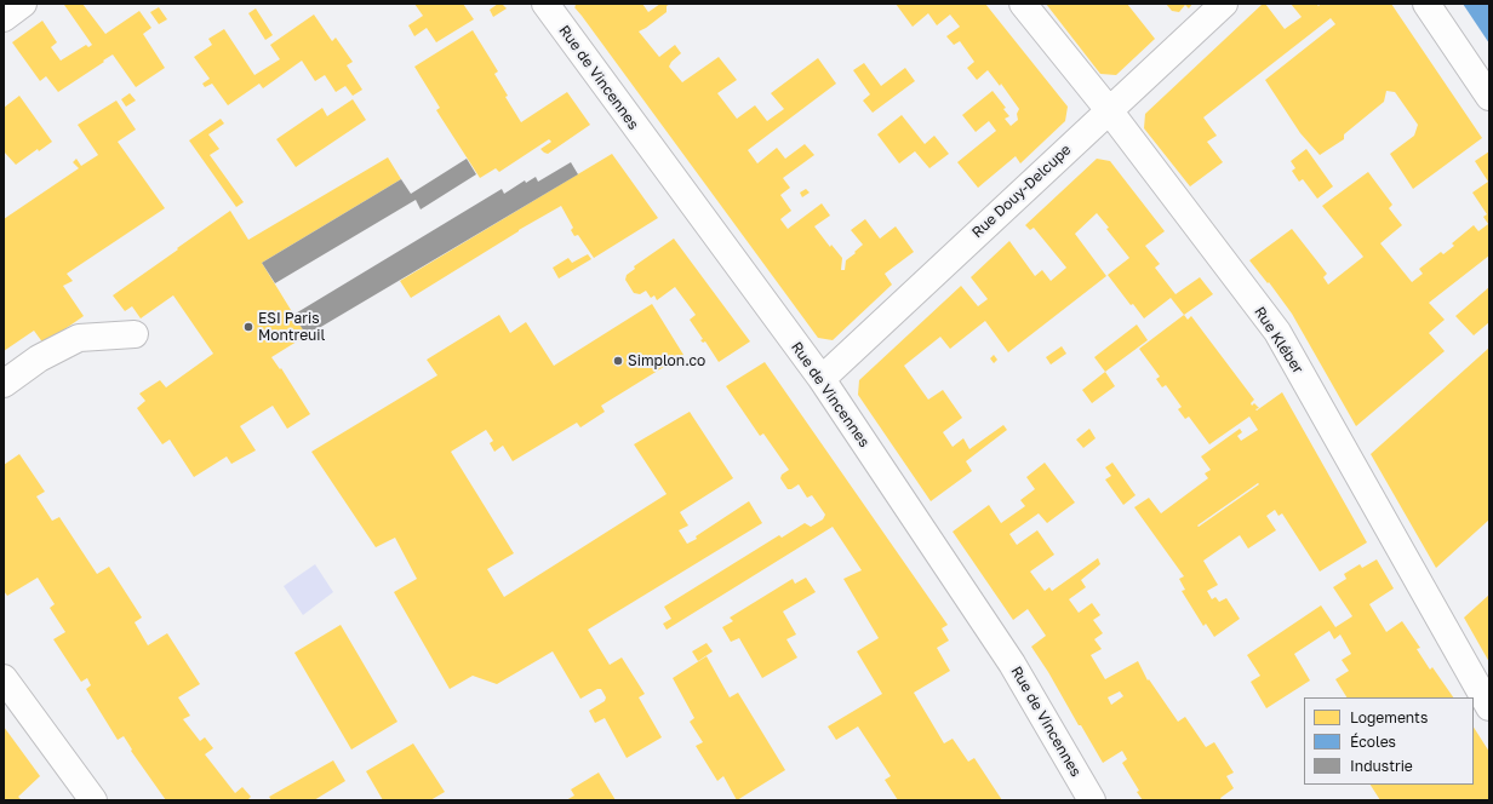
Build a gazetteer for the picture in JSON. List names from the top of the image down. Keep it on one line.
{"streets":{"street":["Rue de Vincennes","Rue Douy-Delcupe","Rue Kléber"]},"crossings":[["Rue de Vincennes","Rue Douy-Delcupe"],["Rue Douy-Delcupe","Rue Kléber"]],"places":["ESI Paris Montreuil","Simplon.co"],"legend":["Logements","Écoles","Industrie"]}
